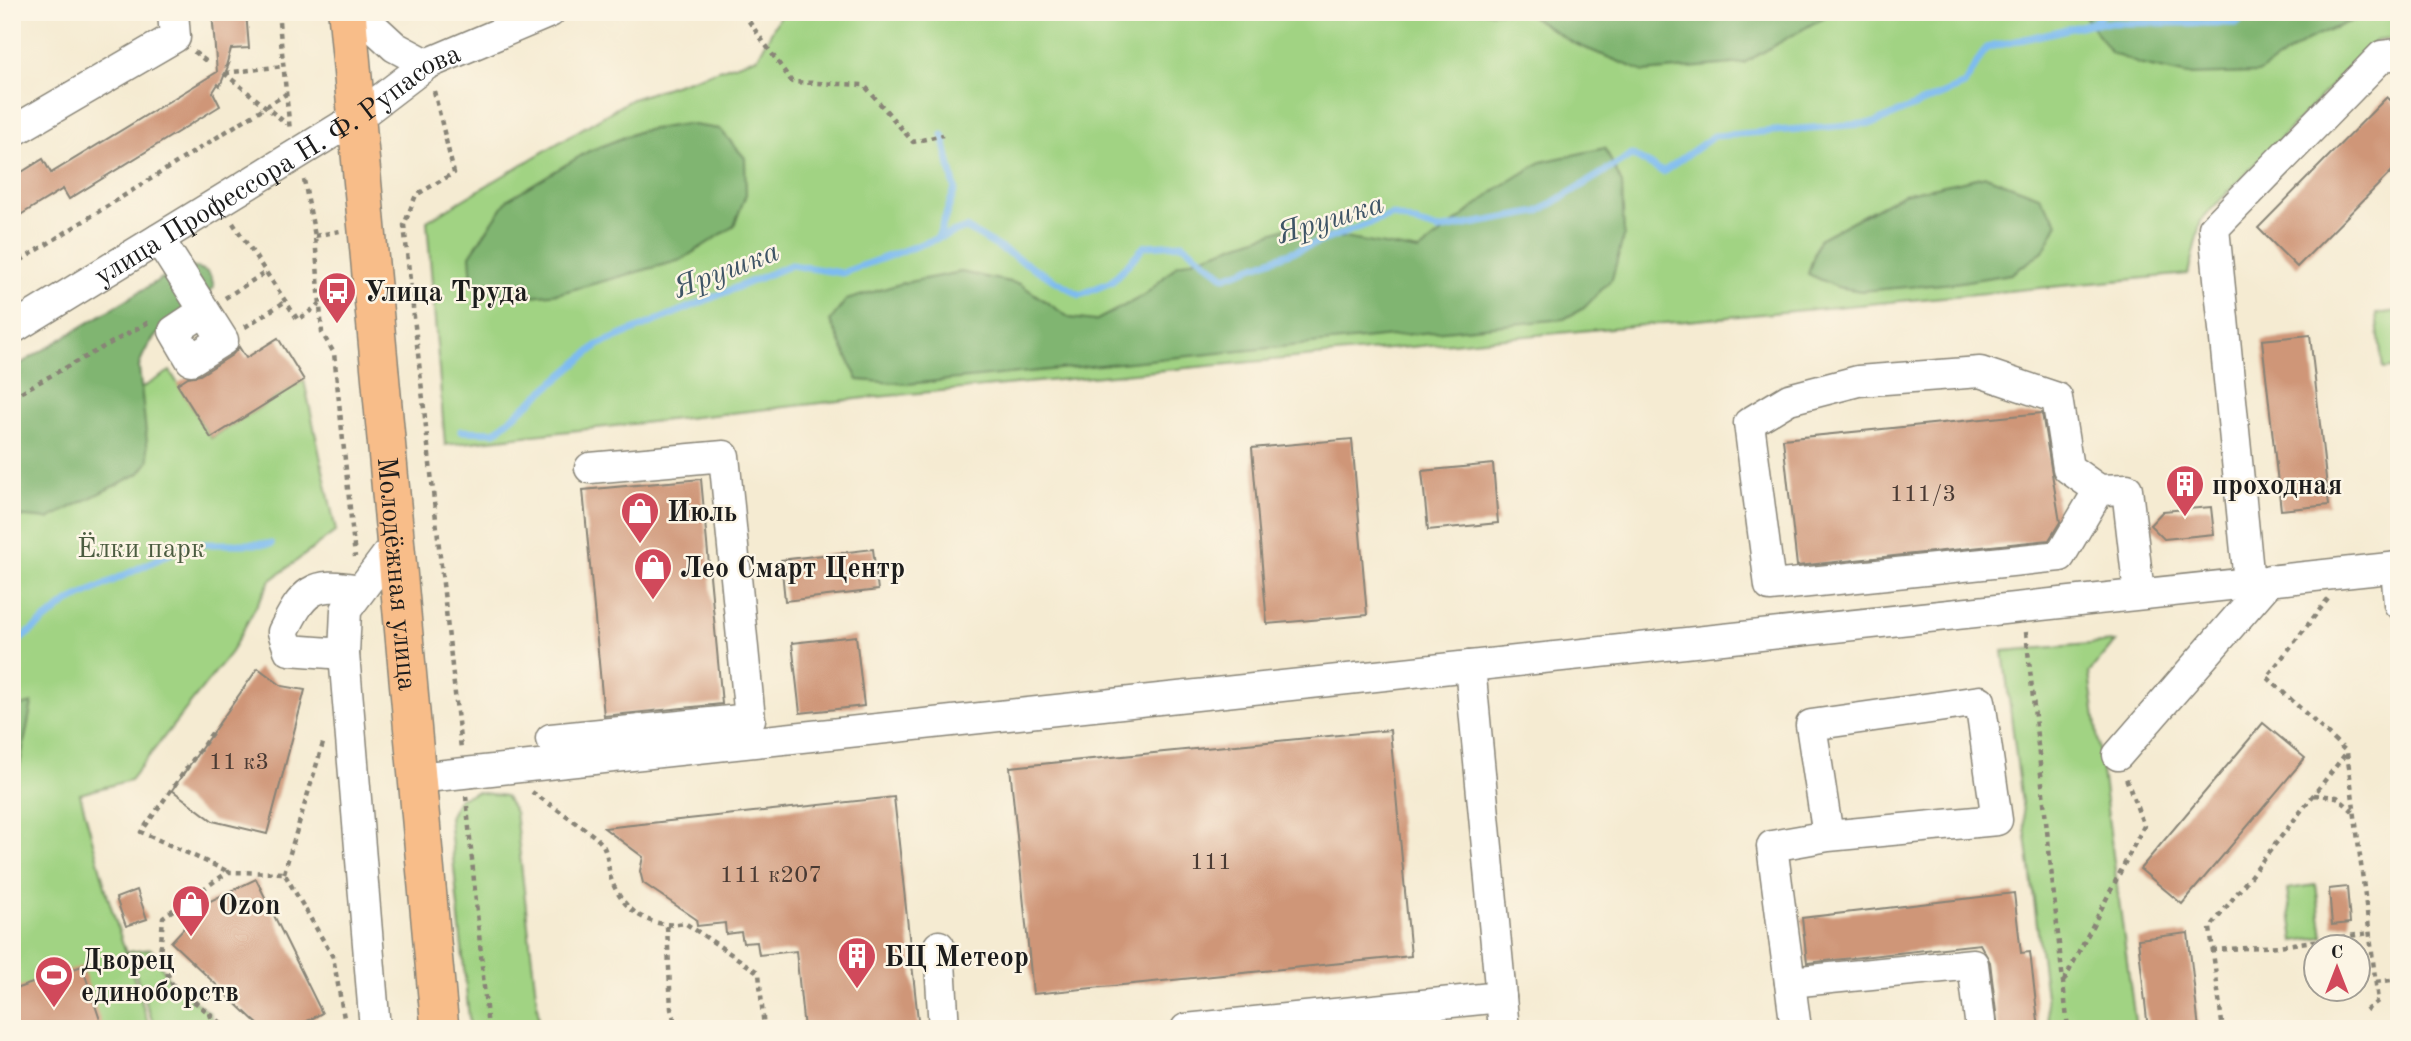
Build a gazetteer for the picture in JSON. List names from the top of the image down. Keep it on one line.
{"streets":{"main road":["Молодёжная улица"],"street":["улица Профессора Н. Ф. Рупасова"]},"crossings":[["улица Профессора Н. Ф. Рупасова","Молодёжная улица"]],"water":["Ярушка"],"parks":["Ёлки парк"],"places":{"bus stop":["Улица Труда"],"building":["проходная","БЦ Метеор"],"shop":["Июль","Лео Смарт Центр","Ozon"],"sports":["Дворец единоборств"]},"house_numbers":["111/3","11 к3","111","111 к207"],"north":"top"}
